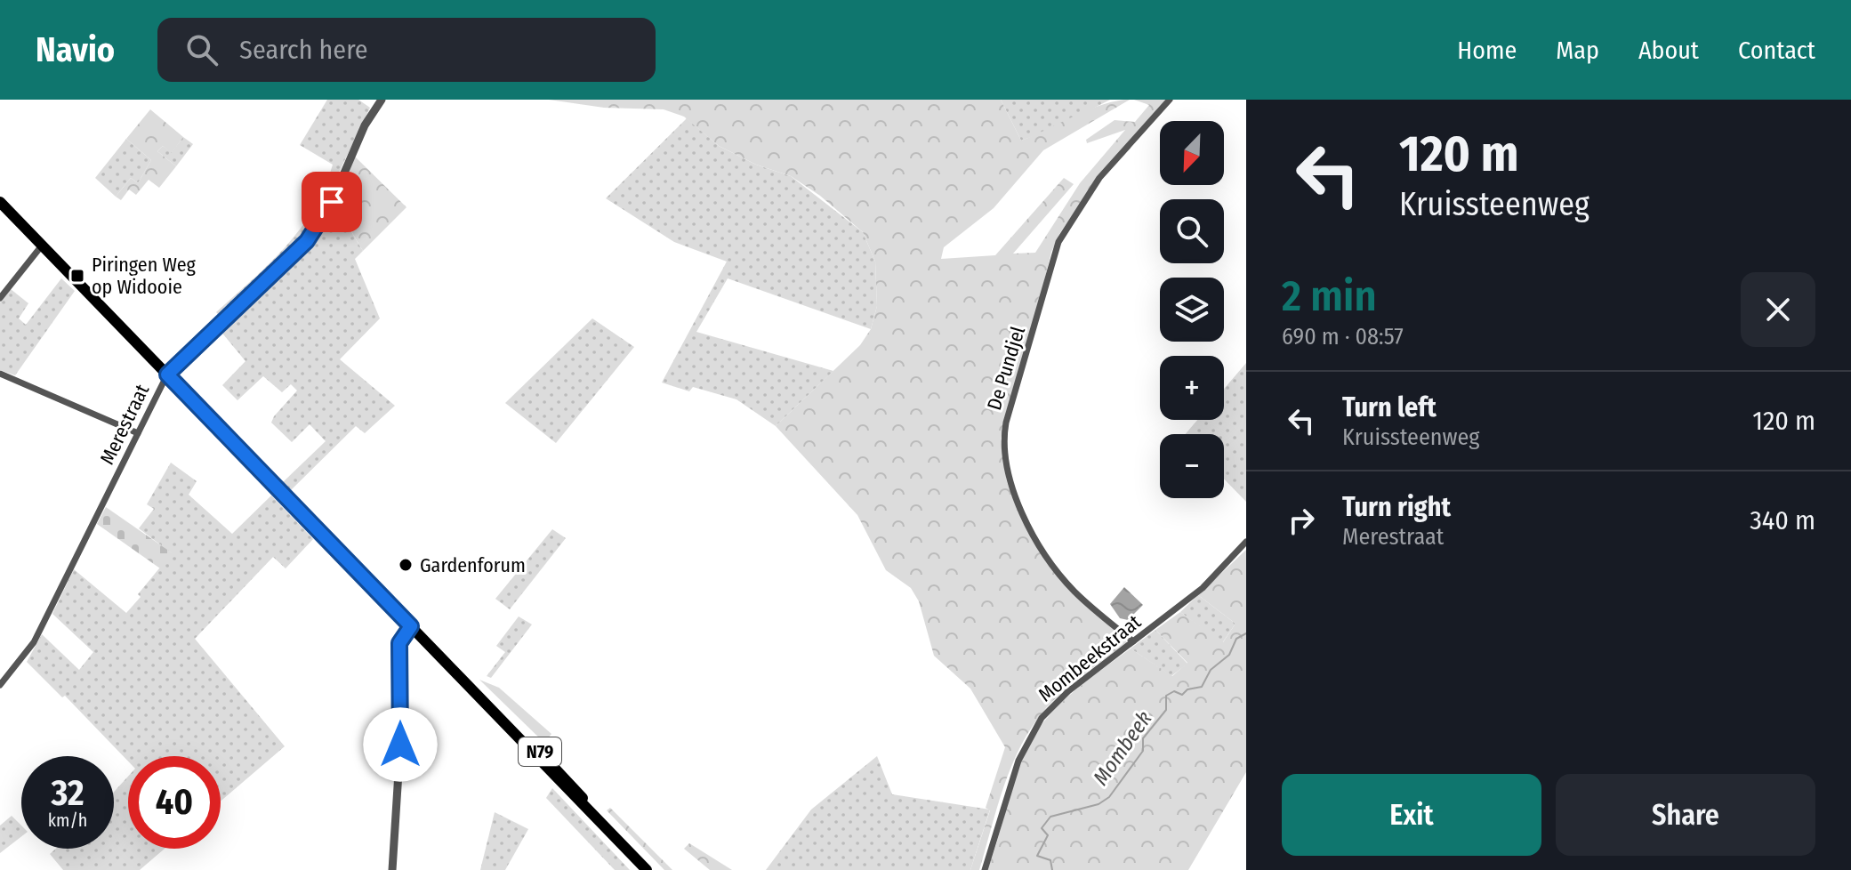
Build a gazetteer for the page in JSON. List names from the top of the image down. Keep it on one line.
{"streets":{"main road":["N79"],"street":["De Pundjel","Merestraat","Mombeekstraat"]},"crossings":[["De Pundjel","Mombeekstraat"],["Merestraat","N79"]],"water":["Mombeek"],"places":{"transit":["Piringen Weg op Widooie"],"other":["Gardenforum"]},"north":"bottom left","page":{"header":"Navio","search":"Search here","nav":["Home","Map","About","Contact"],"turn":["120 m","Kruissteenweg"],"map_buttons":["+","−"],"heading":["2 min","690 m · 08:57"],"list":[{"name":"Turn left","note":"Kruissteenweg","value":"120 m"},{"name":"Turn right","note":"Merestraat","value":"340 m"}],"speed":"32 km/h","limit":"40","buttons":["Exit","Share"]}}
